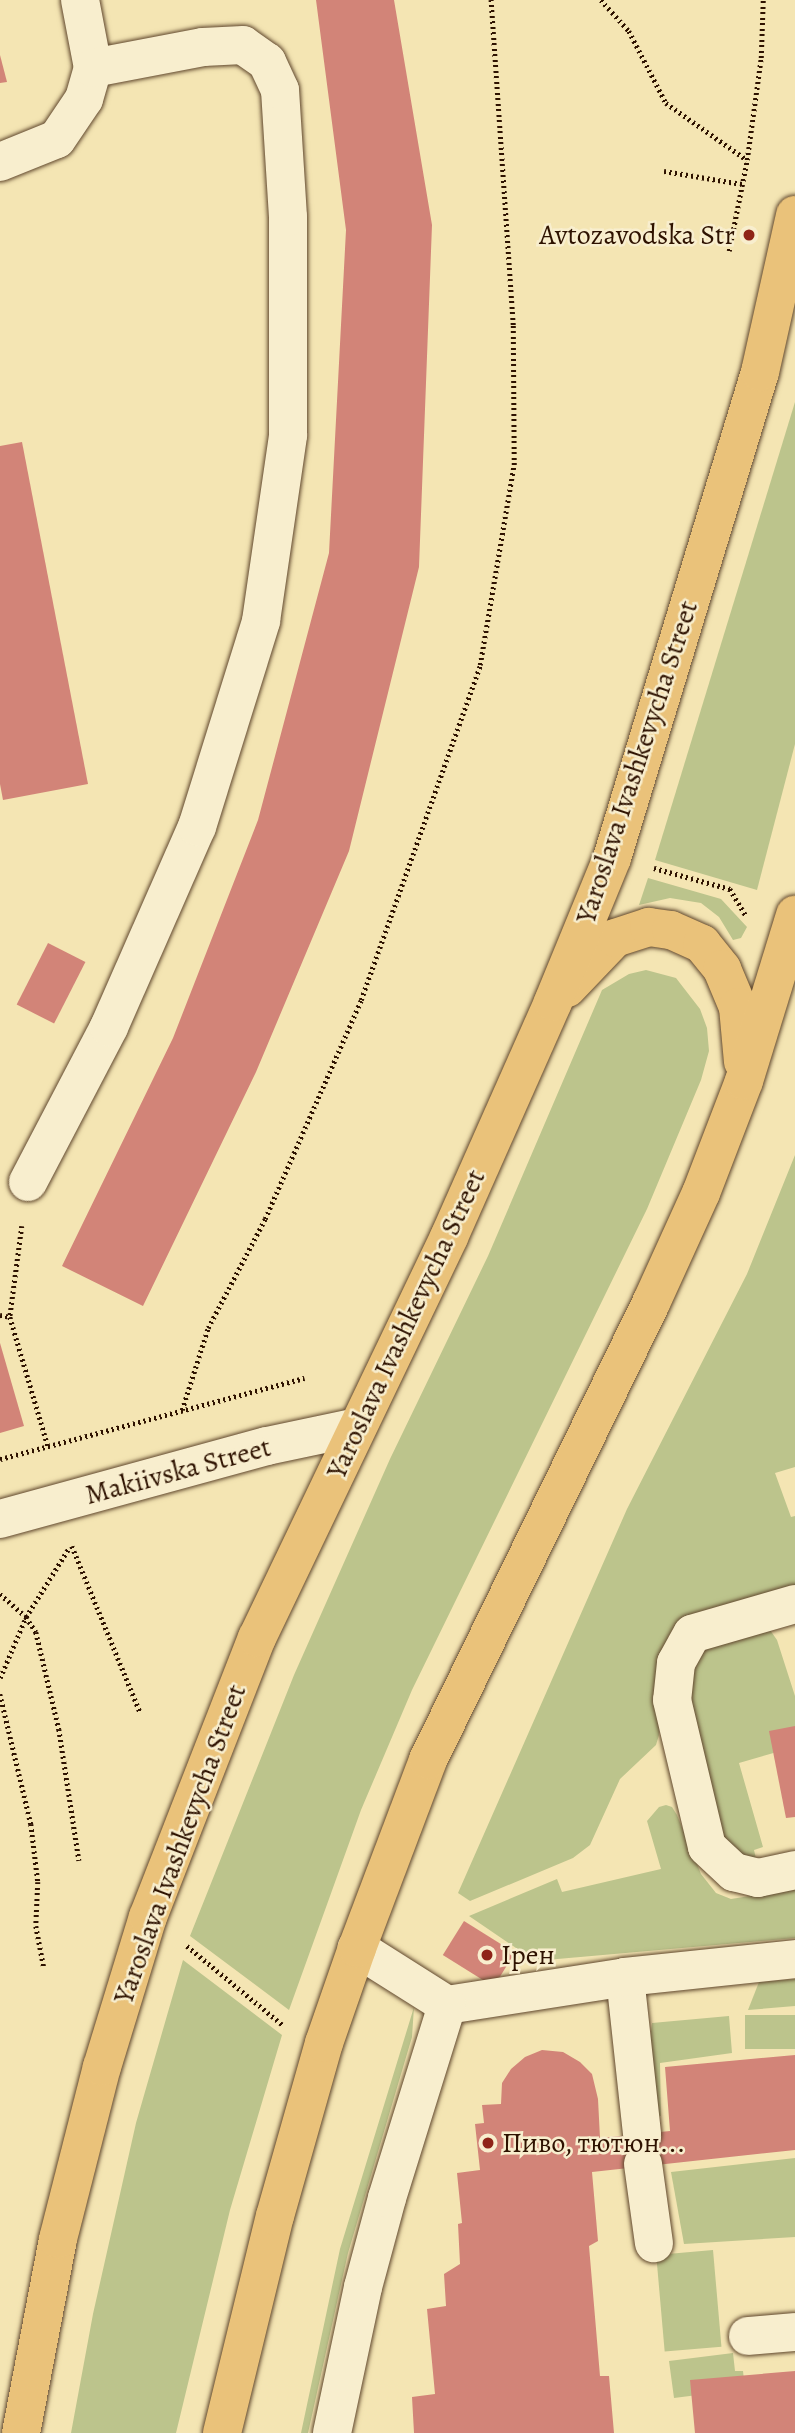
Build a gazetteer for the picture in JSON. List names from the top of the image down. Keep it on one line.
{"streets":{"main road":["Yaroslava Ivashkevycha Street"],"street":["Makiivska Street"]},"crossings":[["Yaroslava Ivashkevycha Street","Makiivska Street"]],"places":["Avtozavodska Str","Ірен","Пиво, тютюн..."]}
